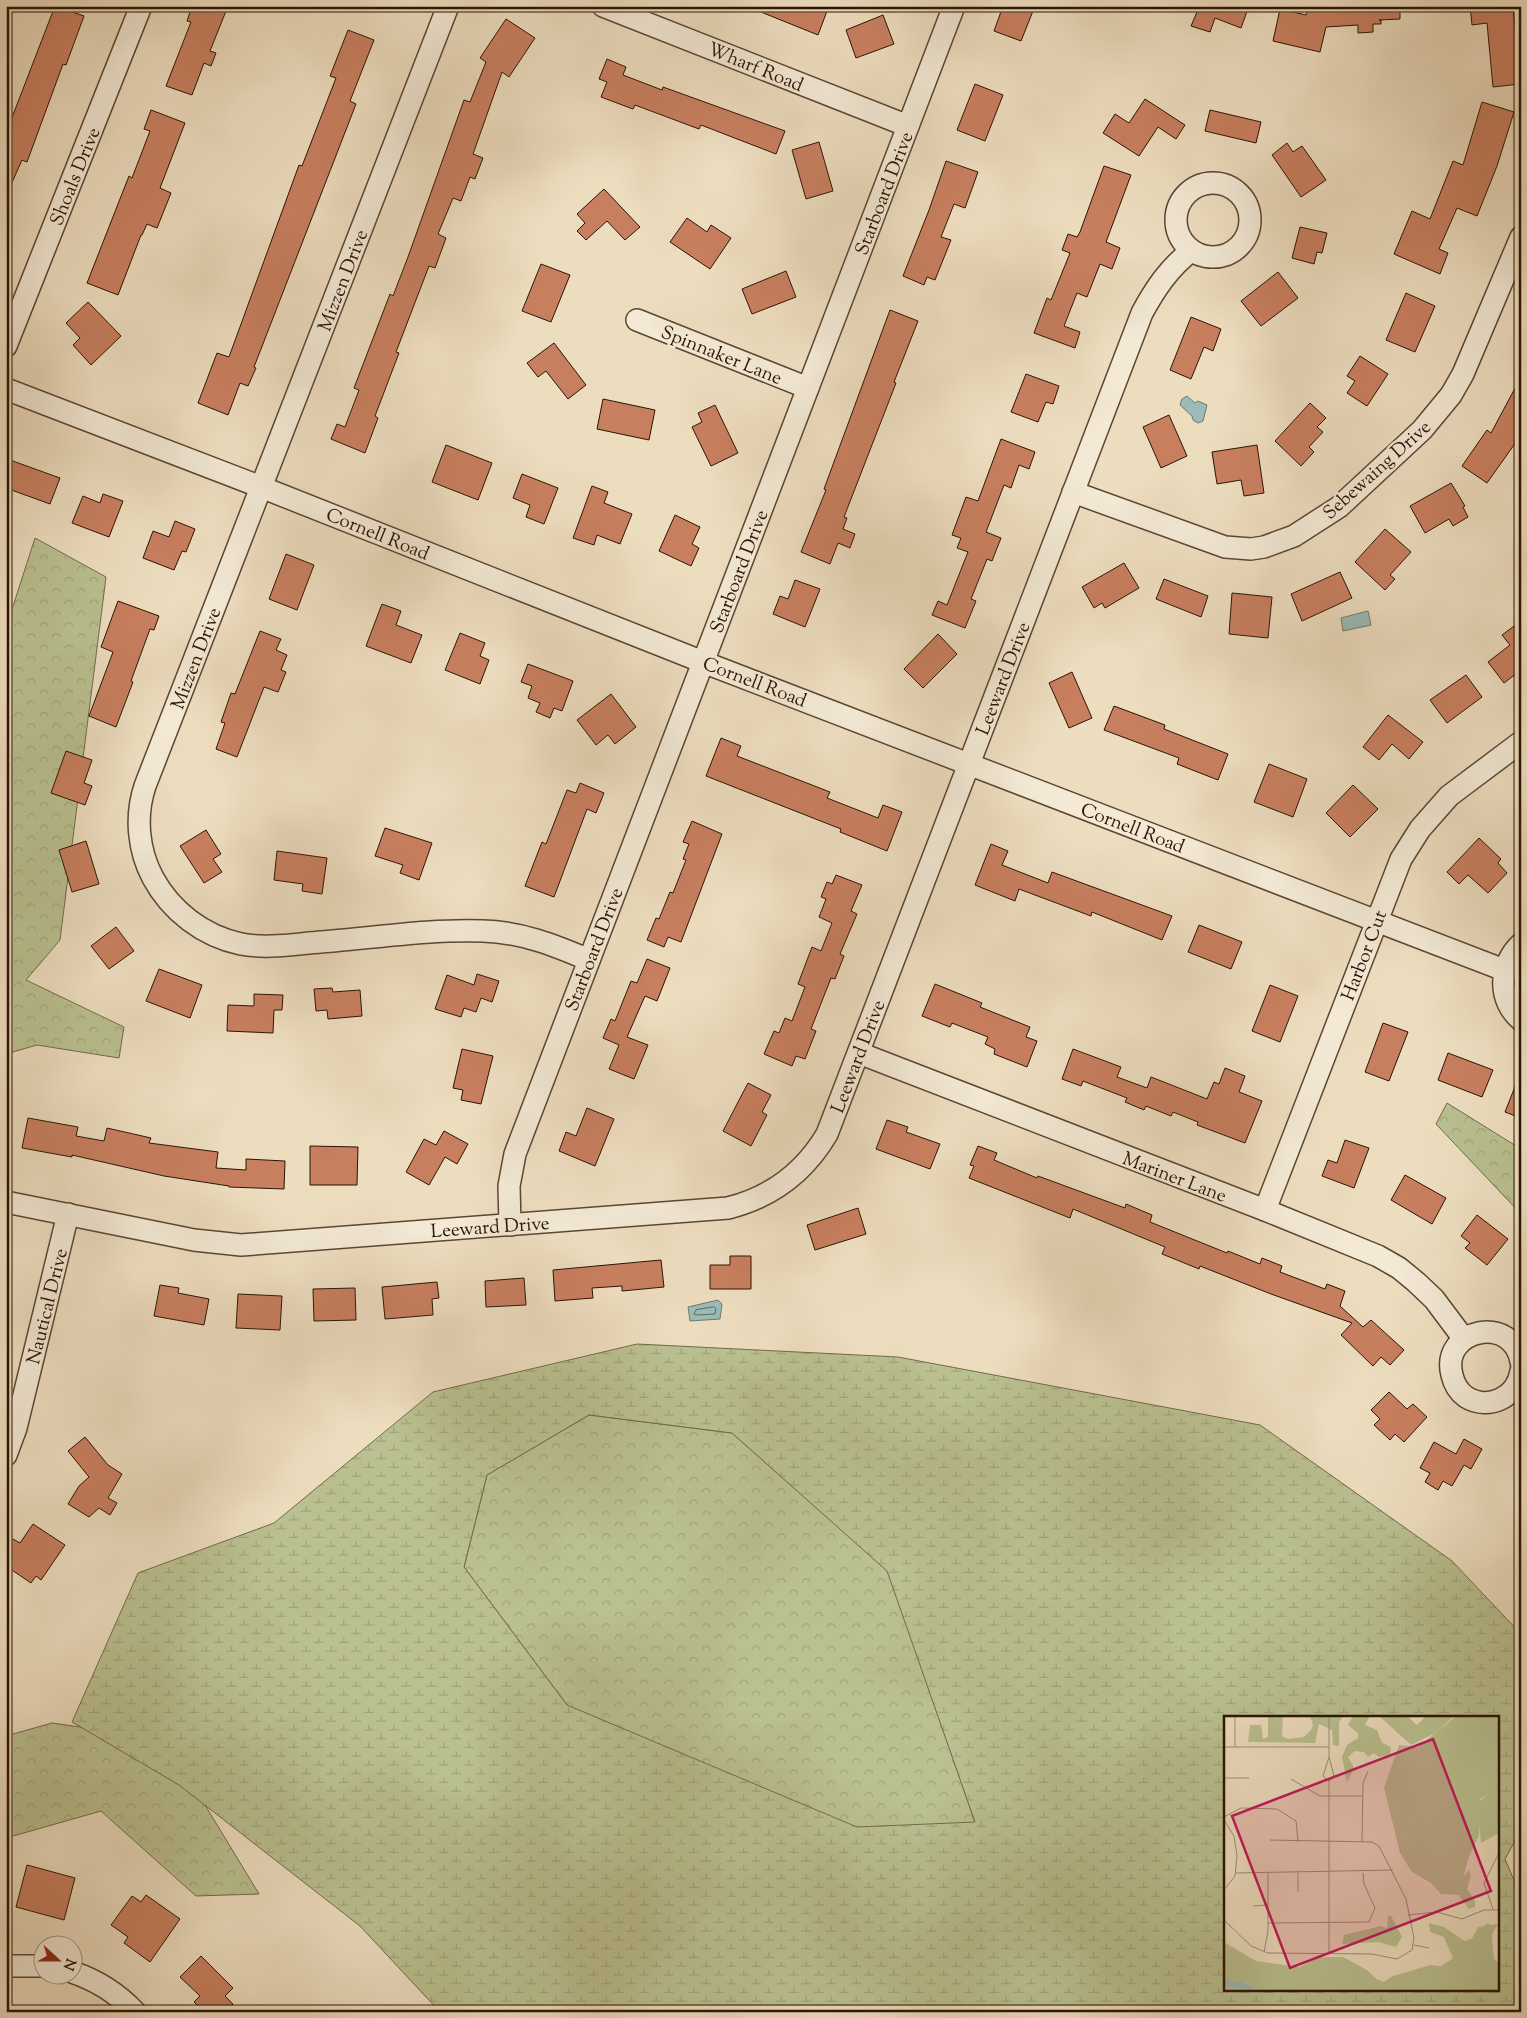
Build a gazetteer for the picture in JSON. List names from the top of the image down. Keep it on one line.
{"streets":{"street":["Wharf Road","Shoals Drive","Starboard Drive","Mizzen Drive","Spinnaker Lane","Sebewaing Drive","Cornell Road","Leeward Drive","Harbor Cut","Mariner Lane","Nautical Drive"]},"crossings":[["Wharf Road","Starboard Drive"],["Starboard Drive","Mizzen Drive"],["Starboard Drive","Spinnaker Lane"],["Starboard Drive","Cornell Road"],["Starboard Drive","Leeward Drive"],["Mizzen Drive","Cornell Road"],["Sebewaing Drive","Leeward Drive"],["Cornell Road","Leeward Drive"],["Cornell Road","Harbor Cut"],["Leeward Drive","Mariner Lane"],["Leeward Drive","Nautical Drive"],["Harbor Cut","Mariner Lane"]],"north":"right"}
